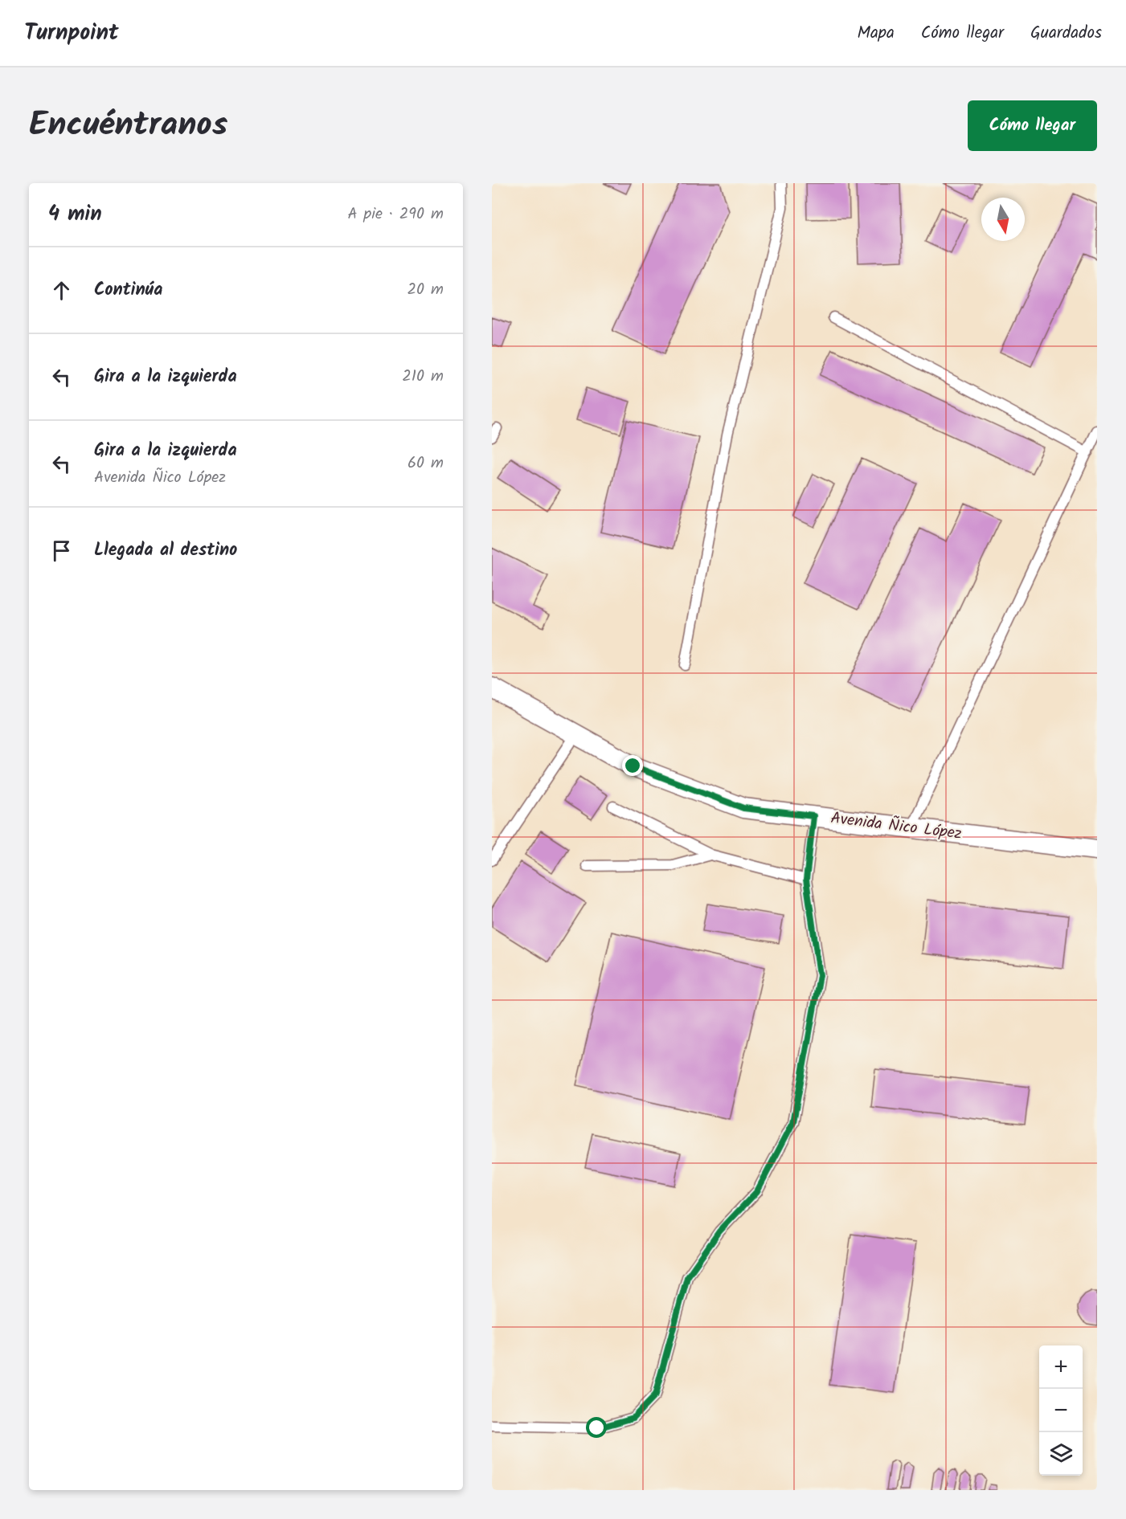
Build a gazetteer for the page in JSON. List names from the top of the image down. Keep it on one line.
{"streets":{"street":["Avenida Ñico López"]},"north":"bottom","page":{"header":"Turnpoint","nav":["Mapa","Cómo llegar","Guardados"],"title":"Encuéntranos","buttons":"Cómo llegar","heading":["4 min","A pie · 290 m"],"list":[["Continúa","20 m"],["Gira a la izquierda","210 m"],["Gira a la izquierda","Avenida Ñico López","60 m"],"Llegada al destino"],"map_buttons":["+","−"]}}
